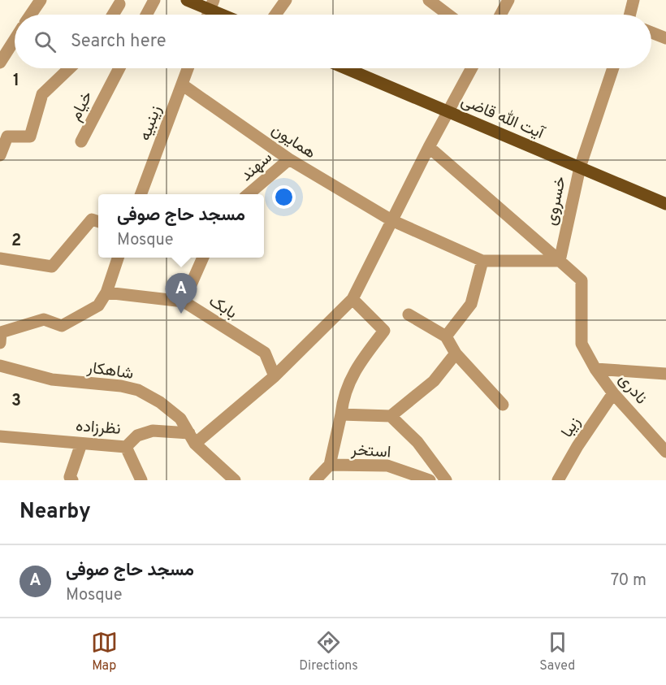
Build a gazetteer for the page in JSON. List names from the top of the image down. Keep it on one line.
{"streets":{"main road":["آیت الله قاضی"],"street":["خیام","زینبیه","همایون","سهند","خسروی","بابک","شاهکار","نادری","نظرزاده","زیبا","استخر"]},"crossings":[["آیت الله قاضی","خسروی"],["زینبیه","همایون"],["همایون","سهند"],["خسروی","نادری"],["شاهکار","نظرزاده"],["نادری","زیبا"]],"page":{"search":"Search here","popup":["مسجد حاج صوفی","Mosque"],"pins":"A","heading":"Nearby","list":[{"mark":"A","name":"مسجد حاج صوفی","note":"Mosque","value":"70 m"}],"nav":["Map","Directions","Saved"]},"grid":{"rows":["1","2","3"]}}
